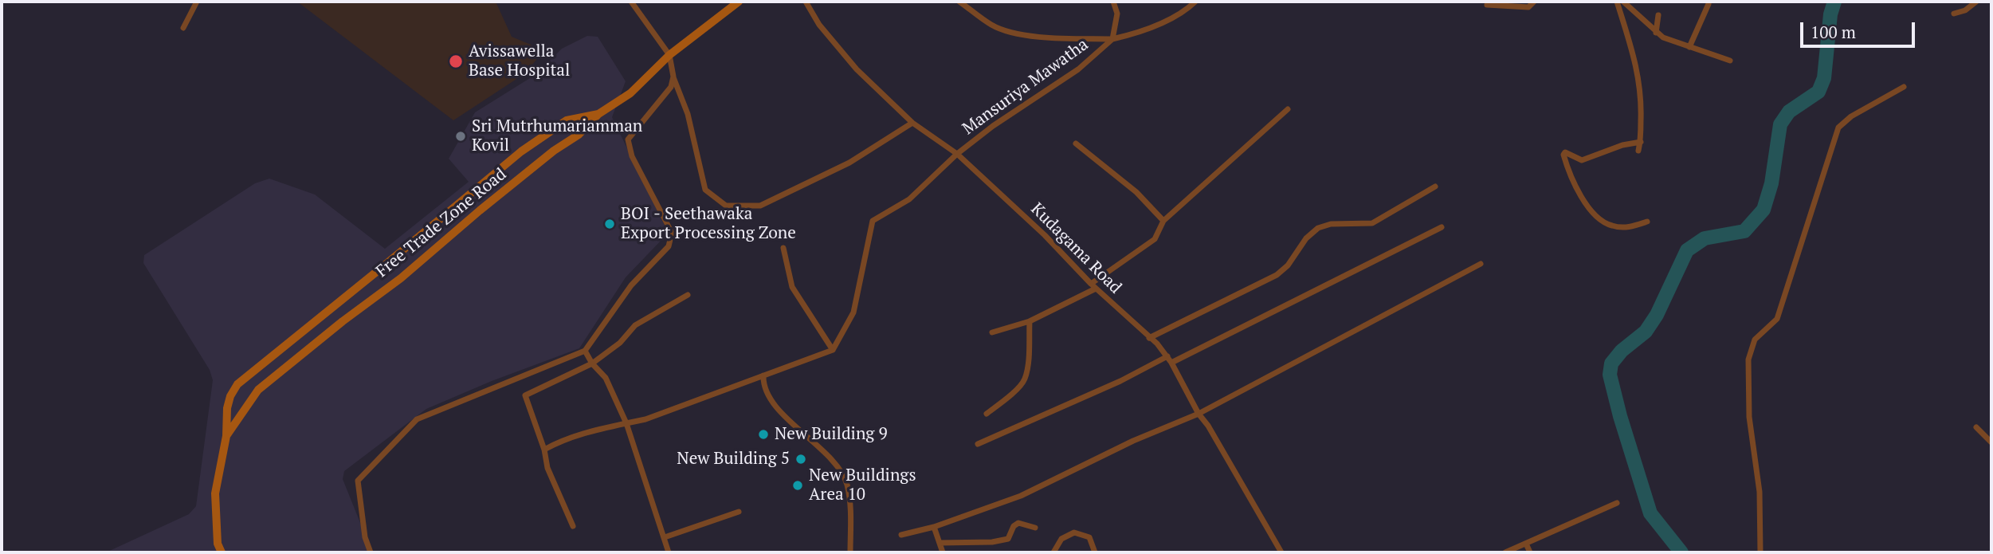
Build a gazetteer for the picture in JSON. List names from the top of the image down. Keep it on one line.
{"streets":{"street":["Mansuriya Mawatha","Free Trade Zone Road","Kudagama Road"]},"crossings":[["Mansuriya Mawatha","Kudagama Road"]],"places":["Avissawella Base Hospital","Sri Mutrhumariamman Kovil","BOI - Seethawaka Export Processing Zone","New Building 9","New Building 5","New Buildings Area 10"],"scale_bar":"100 m"}
